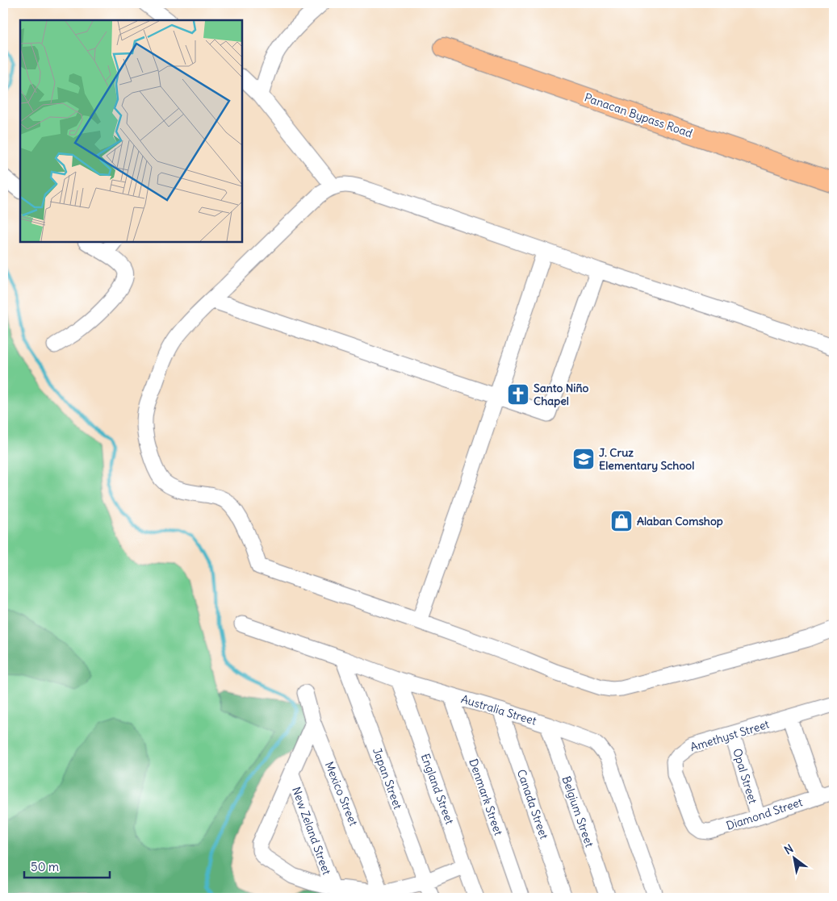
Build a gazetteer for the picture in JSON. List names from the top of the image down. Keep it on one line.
{"streets":{"main road":["Panacan Bypass Road"],"street":["Australia Street","Amethyst Street","Opal Street","Japan Street","England Street","Mexico Street","Denmark Street","Canada Street","Belgium Street","Diamond Street","New Zeland Street"]},"crossings":[["Australia Street","Japan Street"],["Australia Street","England Street"],["Australia Street","Denmark Street"],["Australia Street","Canada Street"],["Australia Street","Belgium Street"],["Amethyst Street","Opal Street"],["Amethyst Street","Diamond Street"],["Opal Street","Diamond Street"]],"places":{"church":["Santo Niño Chapel"],"school or university":["J. Cruz Elementary School"],"shop":["Alaban Comshop"]},"scale_bar":"50 m","north":"top left"}
